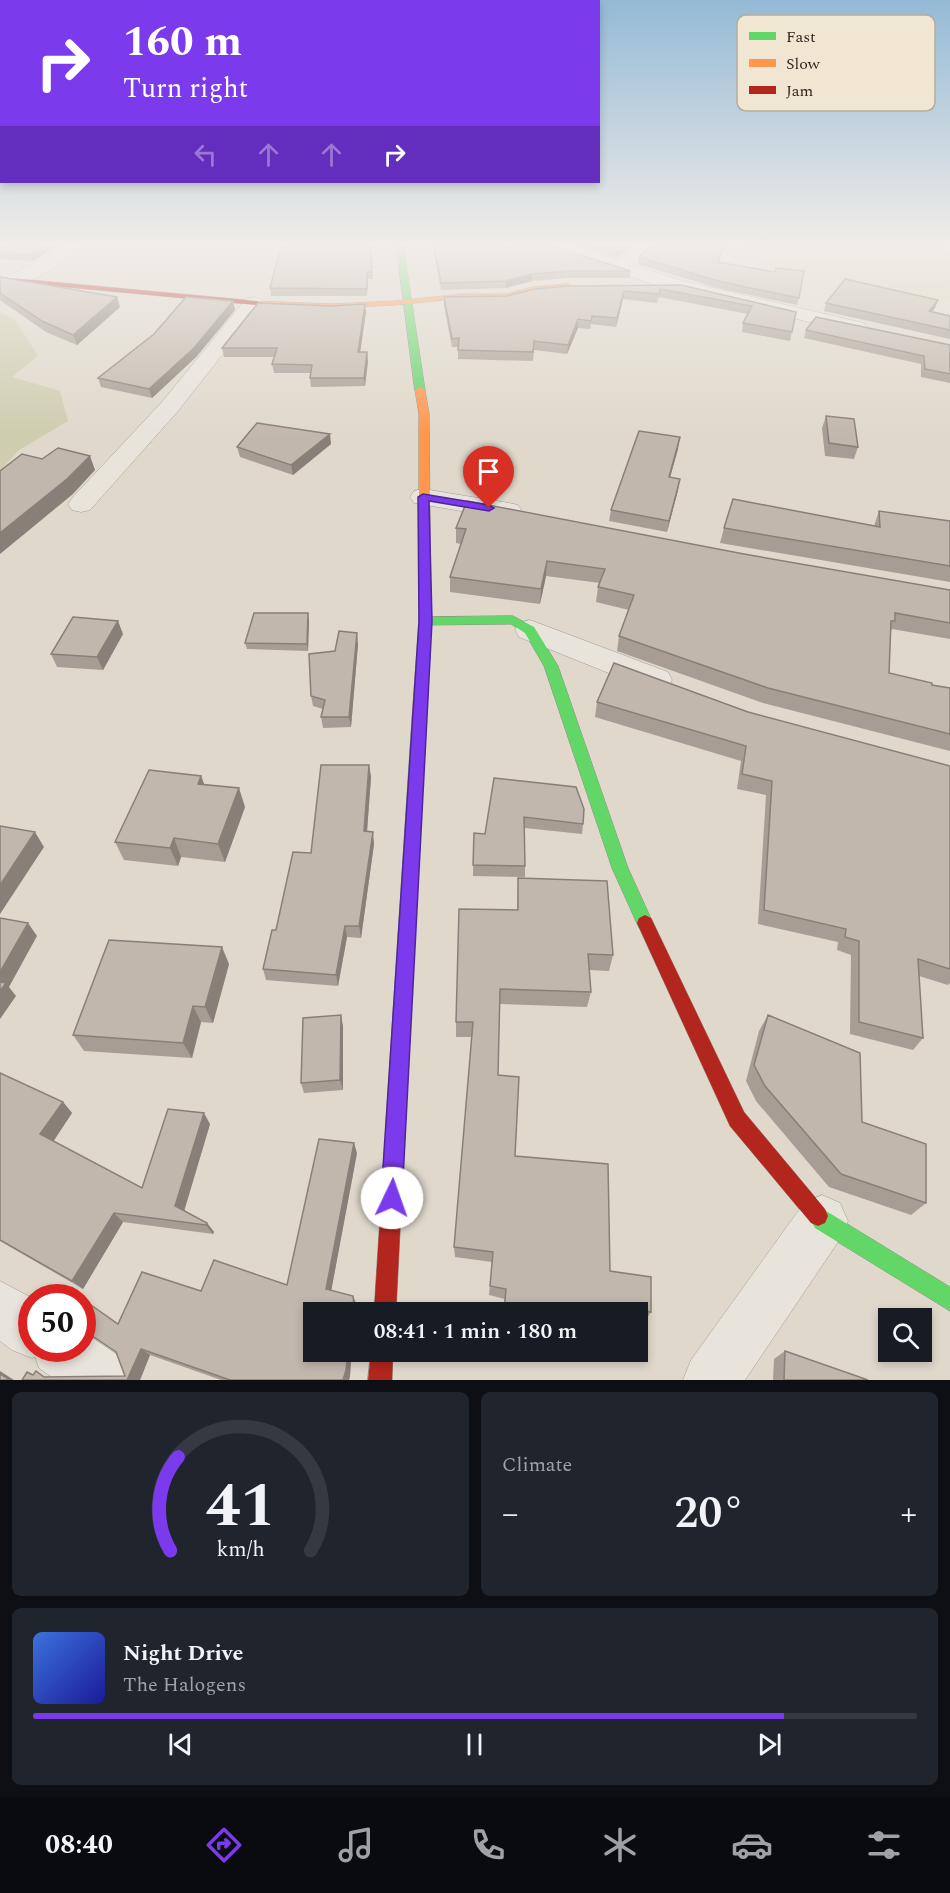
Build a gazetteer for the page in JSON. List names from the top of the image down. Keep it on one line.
{"legend":["Fast","Slow","Jam"],"page":{"turn":["160 m","Turn right"],"limit":"50","trip":"08:41 · 1 min · 180 m","tile":"Climate","heat":["−","20°","+"],"song":["Night Drive","The Halogens"],"tabs":"08:40","gauge":["41","km/h"]}}
